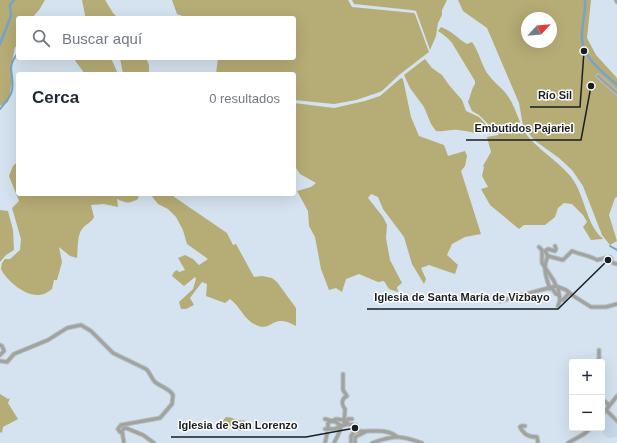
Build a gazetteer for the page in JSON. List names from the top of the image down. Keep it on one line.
{"places":["Río Sil","Embutidos Pajariel","Iglesia de Santa María de Vizbayo","Iglesia de San Lorenzo"],"north":"top right","page":{"search":"Buscar aquí","heading":["Cerca","0 resultados"],"map_buttons":["+","−"]}}
